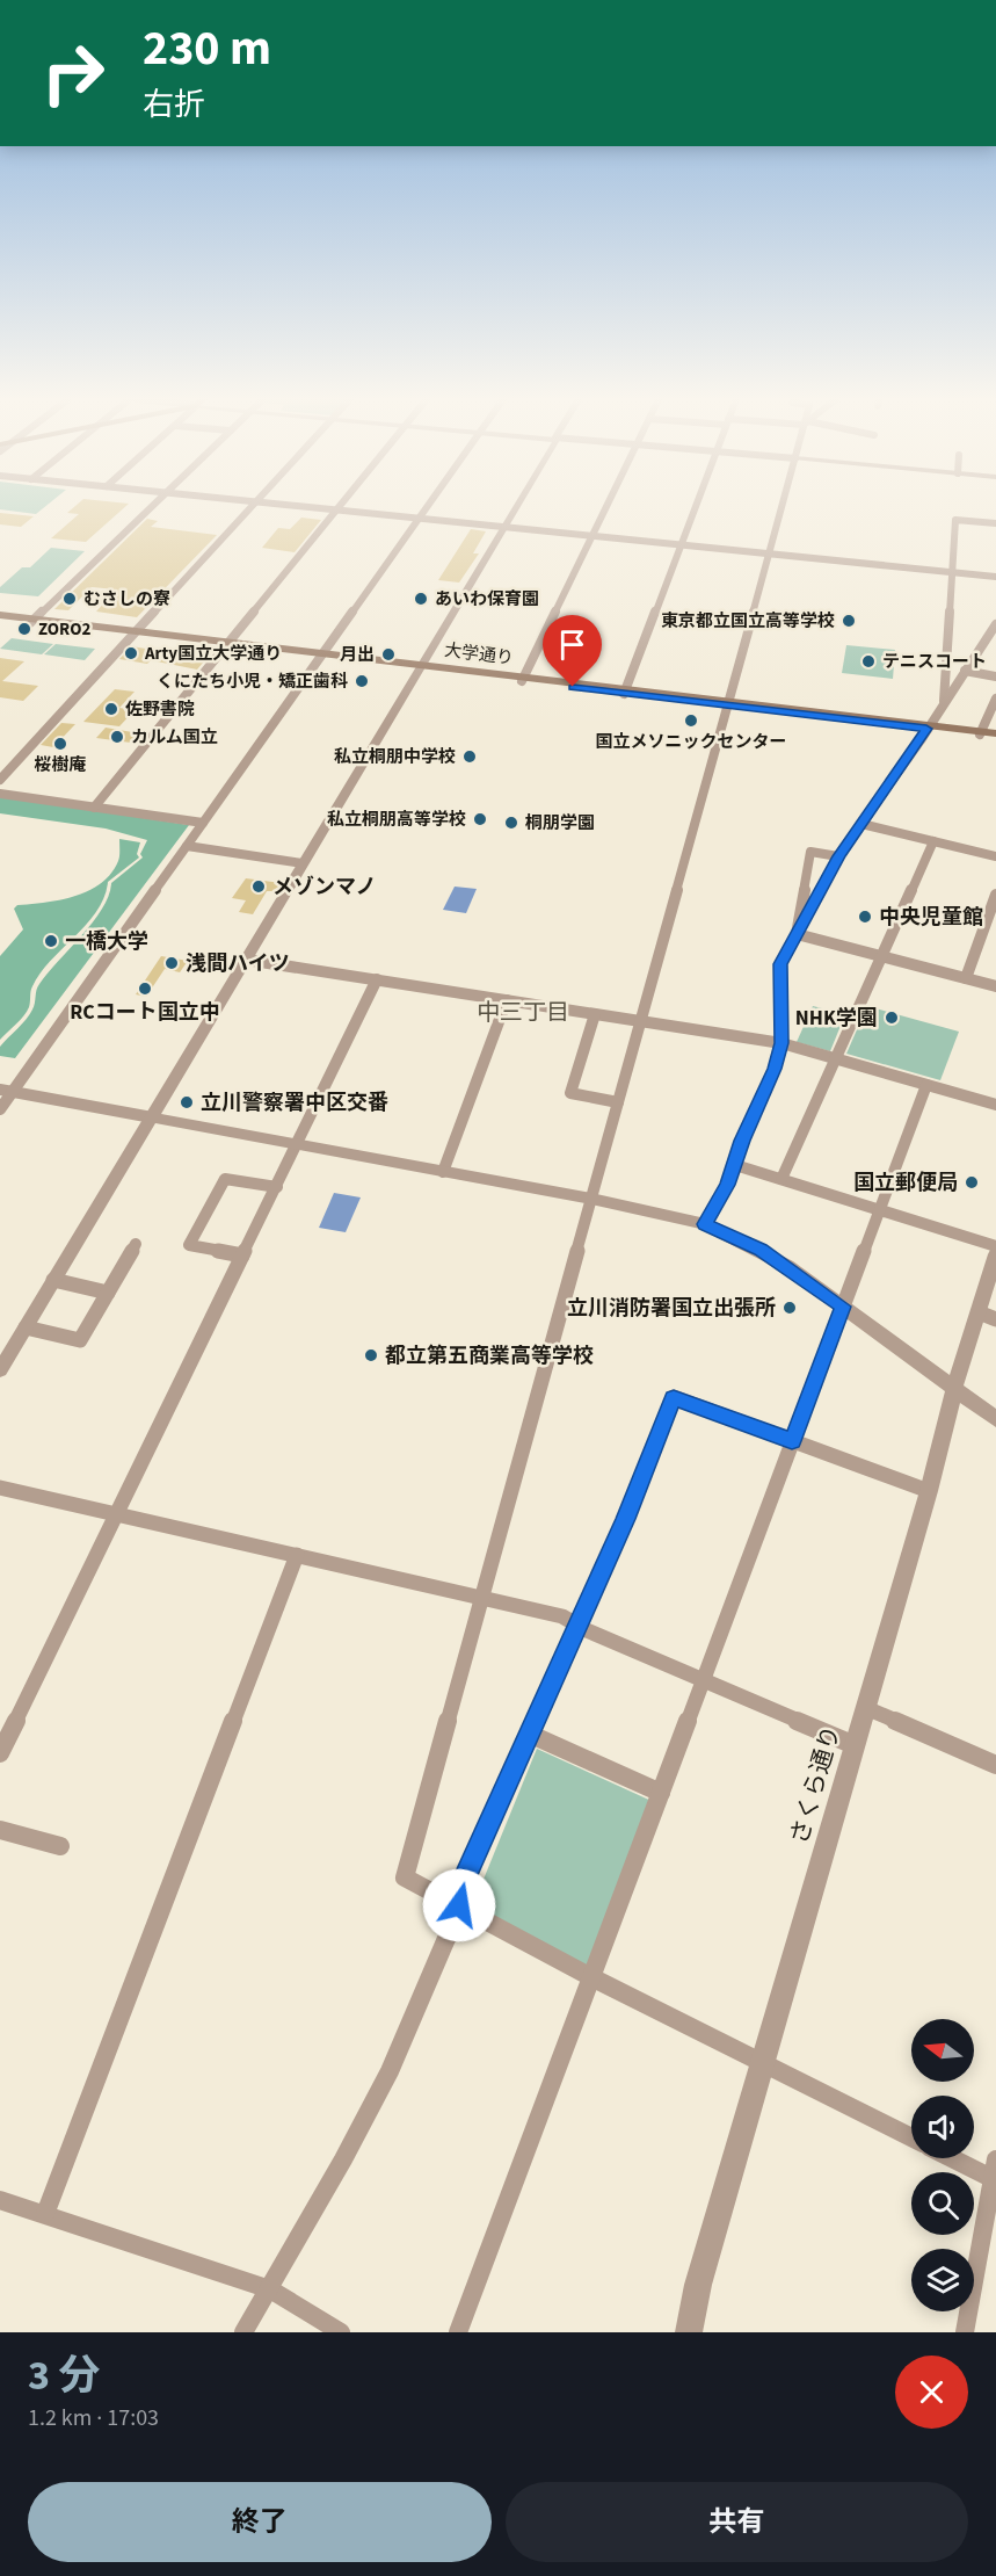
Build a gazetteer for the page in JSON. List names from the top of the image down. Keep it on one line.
{"streets":{"main road":["大学通り"],"street":["さくら通り"]},"districts":["中三丁目"],"places":["むさしの寮","あいわ保育園","東京都立国立高等学校","ZORO2","Arty国立大学通り","月出","テニスコート","くにたち小児・矯正歯科","佐野書院","国立メソニックセンター","カルム国立","桜樹庵","私立桐朋中学校","私立桐朋高等学校","桐朋学園","メゾンマノ","中央児童館","一橋大学","浅間ハイツ","RCコート国立中","NHK学園","立川警察署中区交番","国立郵便局","立川消防署国立出張所","都立第五商業高等学校"],"north":"left","page":{"turn":["230 m","右折"],"heading":["3 分","1.2 km · 17:03"],"buttons":["終了","共有"]}}
